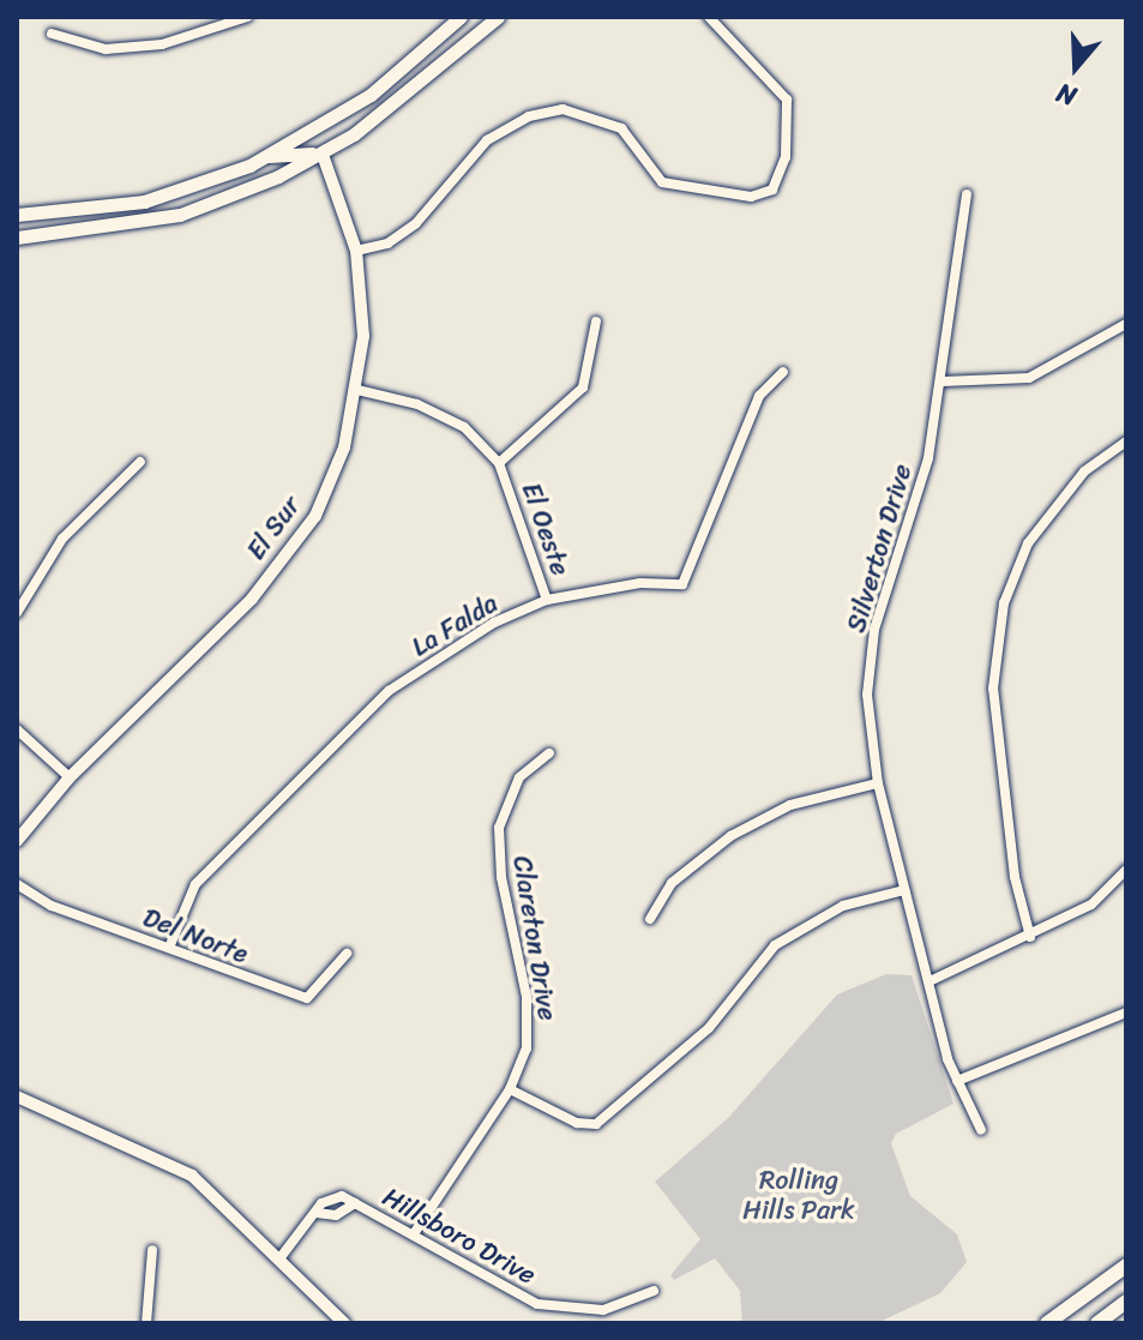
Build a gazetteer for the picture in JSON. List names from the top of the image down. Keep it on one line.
{"streets":{"street":["El Sur","El Oeste","Silverton Drive","La Falda","Del Norte","Clareton Drive","Hillsboro Drive"]},"crossings":[["El Sur","El Oeste"],["El Oeste","La Falda"],["La Falda","Del Norte"],["Clareton Drive","Hillsboro Drive"]],"parks":["Rolling Hills Park"],"north":"bottom"}
